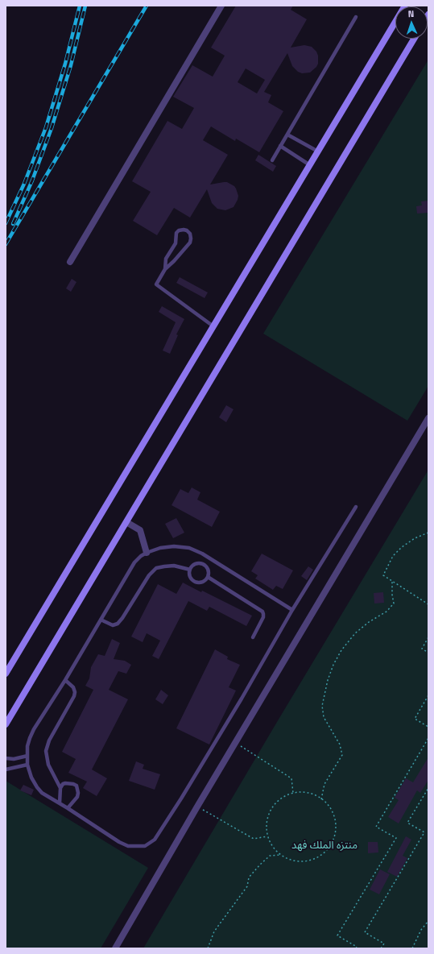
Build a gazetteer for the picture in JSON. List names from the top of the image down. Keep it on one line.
{"parks":["منتزه الملك فهد"],"north":"top"}
